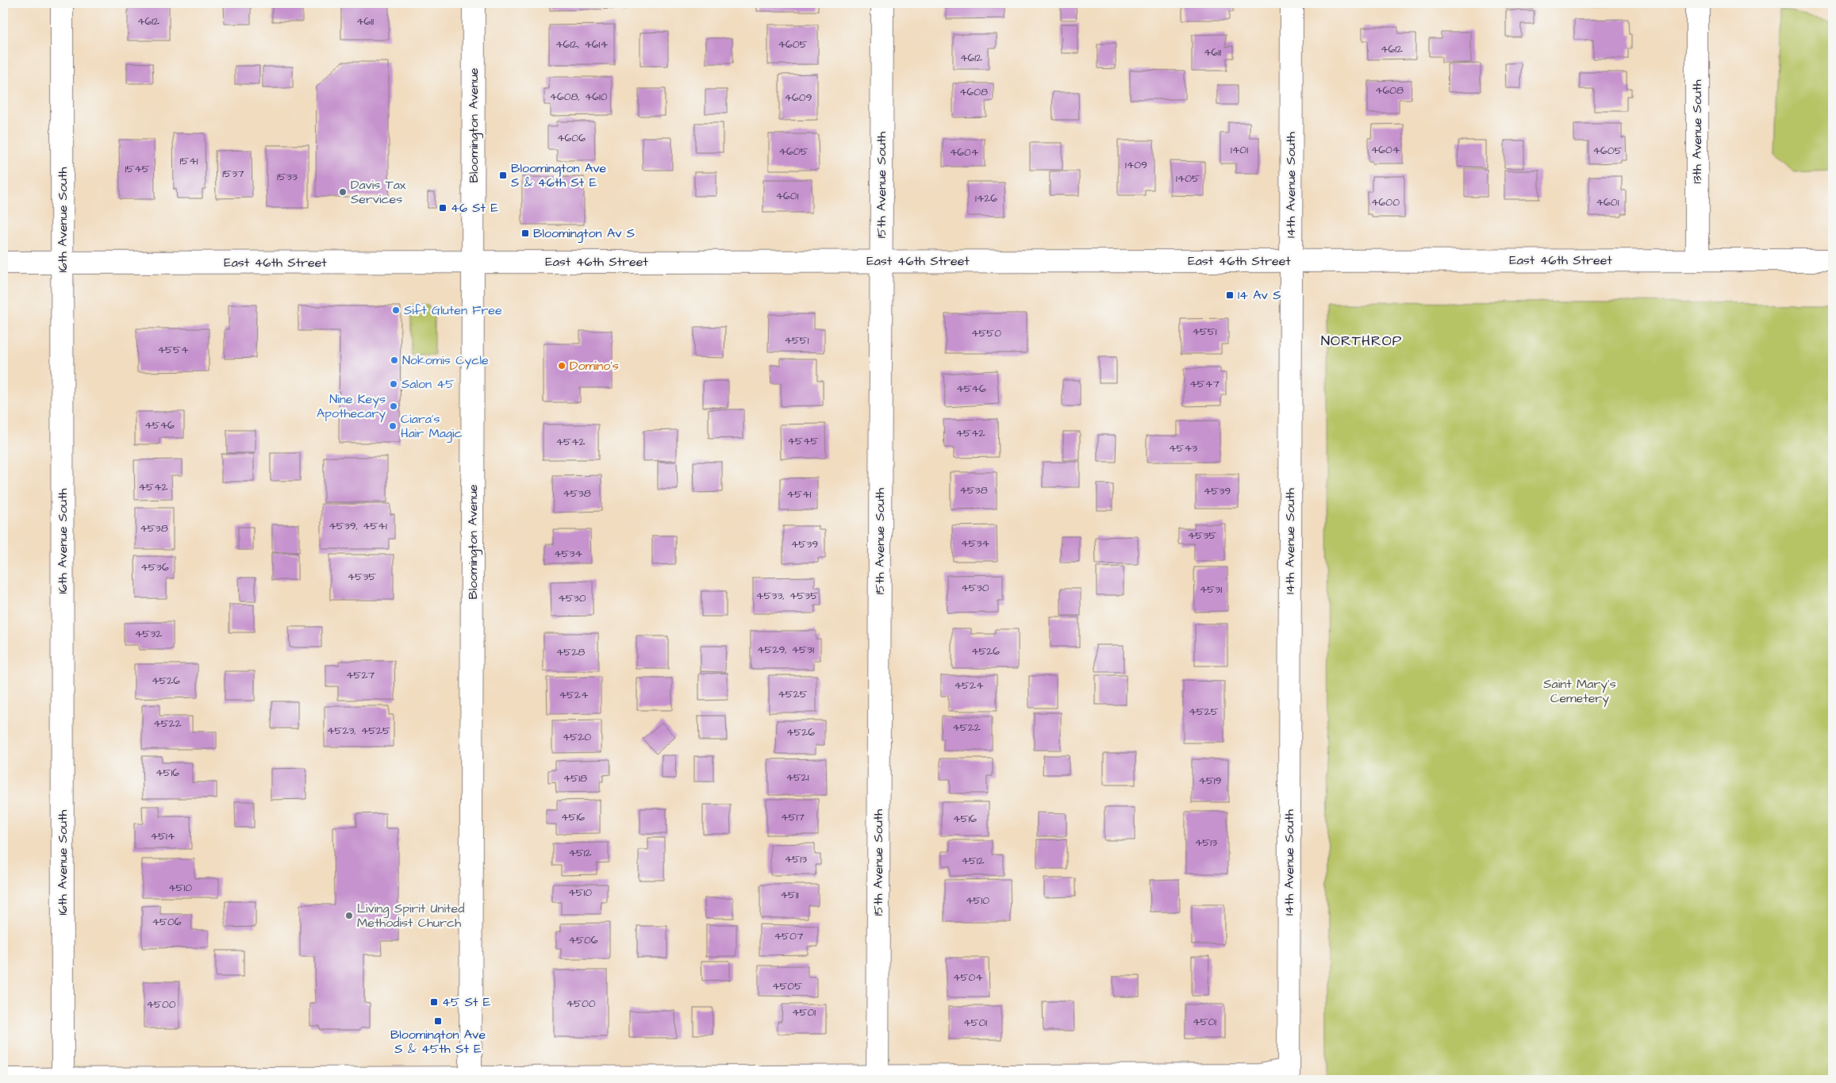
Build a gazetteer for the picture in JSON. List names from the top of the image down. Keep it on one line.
{"streets":{"street":["Bloomington Avenue","13th Avenue South","15th Avenue South","14th Avenue South","16th Avenue South","East 46th Street"]},"crossings":[["Bloomington Avenue","East 46th Street"],["13th Avenue South","East 46th Street"],["15th Avenue South","East 46th Street"],["14th Avenue South","East 46th Street"],["16th Avenue South","East 46th Street"]],"districts":["NORTHROP"],"parks":["Saint Mary's Cemetery"],"places":{"transit":["Bloomington Ave S & 46th St E","46 St E","Bloomington Av S","14 Av S","45 St E","Bloomington Ave S & 45th St E"],"other":["Davis Tax Services","Sift Gluten Free","Nokomis Cycle","Domino's","Salon 45","Nine Keys Apothecary","Ciara’s Hair Magic","Living Spirit United Methodist Church"]},"house_numbers":["4612","4611","4612, 4614","4605","4612","4611","4612","4608","4608","4608, 4610","4609","4606","1401","4604","4605","4605","4604","1541","1409","1545","1537","1533","1405","4601","1426","4600","4601","4551","4550","4551","4554","4547","4546","4546","4542","4545","4542","4543","4542","4538","4539","4538","4541","4539, 4541","4538","4535","4534","4539","4534","4536","4535","4530","4531","4533, 4535","4530","4532","4529, 4531","4526","4528","4527","4526","4524","4525","4524","4525","4522","4522","4523, 4525","4526","4520","4516","4521","4518","4519","4516","4517","4516","4514","4513","4512","4513","4512","4510","4510","4511","4510","4506","4507","4506","4504","4505","4500","4500","4501","4501","4501"]}
